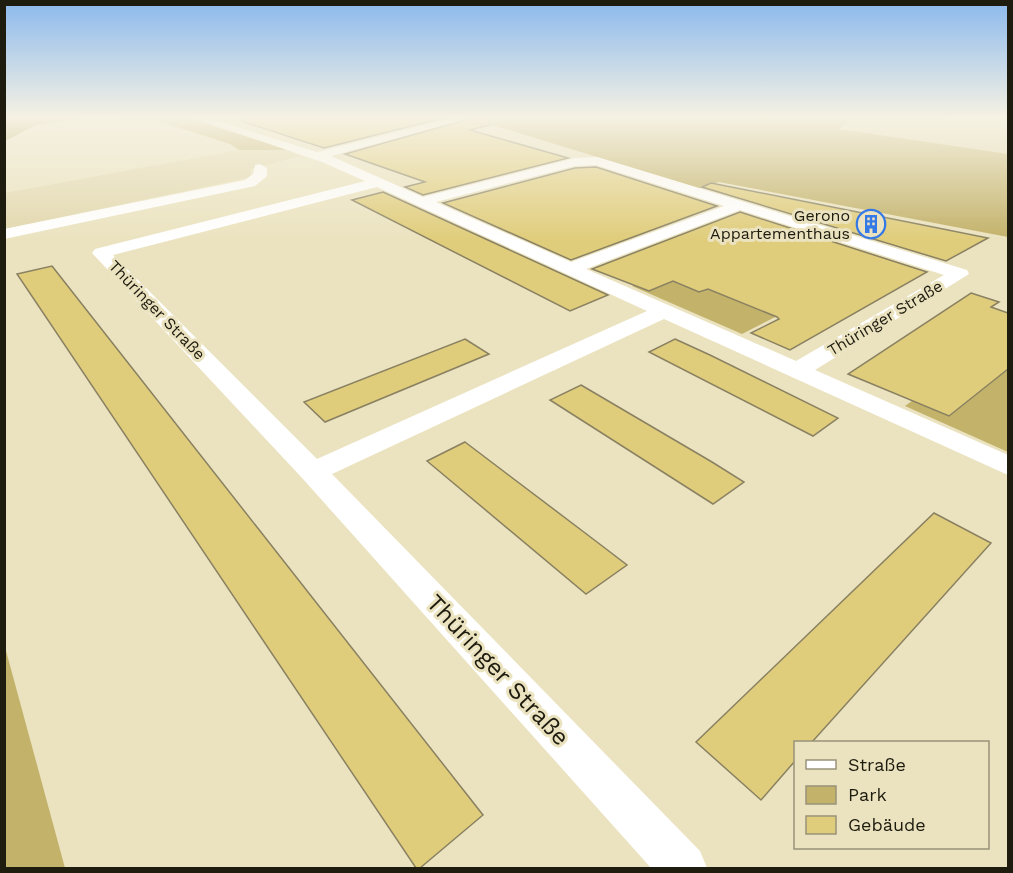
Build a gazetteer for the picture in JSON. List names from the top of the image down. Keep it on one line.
{"streets":{"street":["Thüringer Straße"]},"places":{"building":["Gerono Appartementhaus"]},"legend":["Straße","Park","Gebäude"]}
